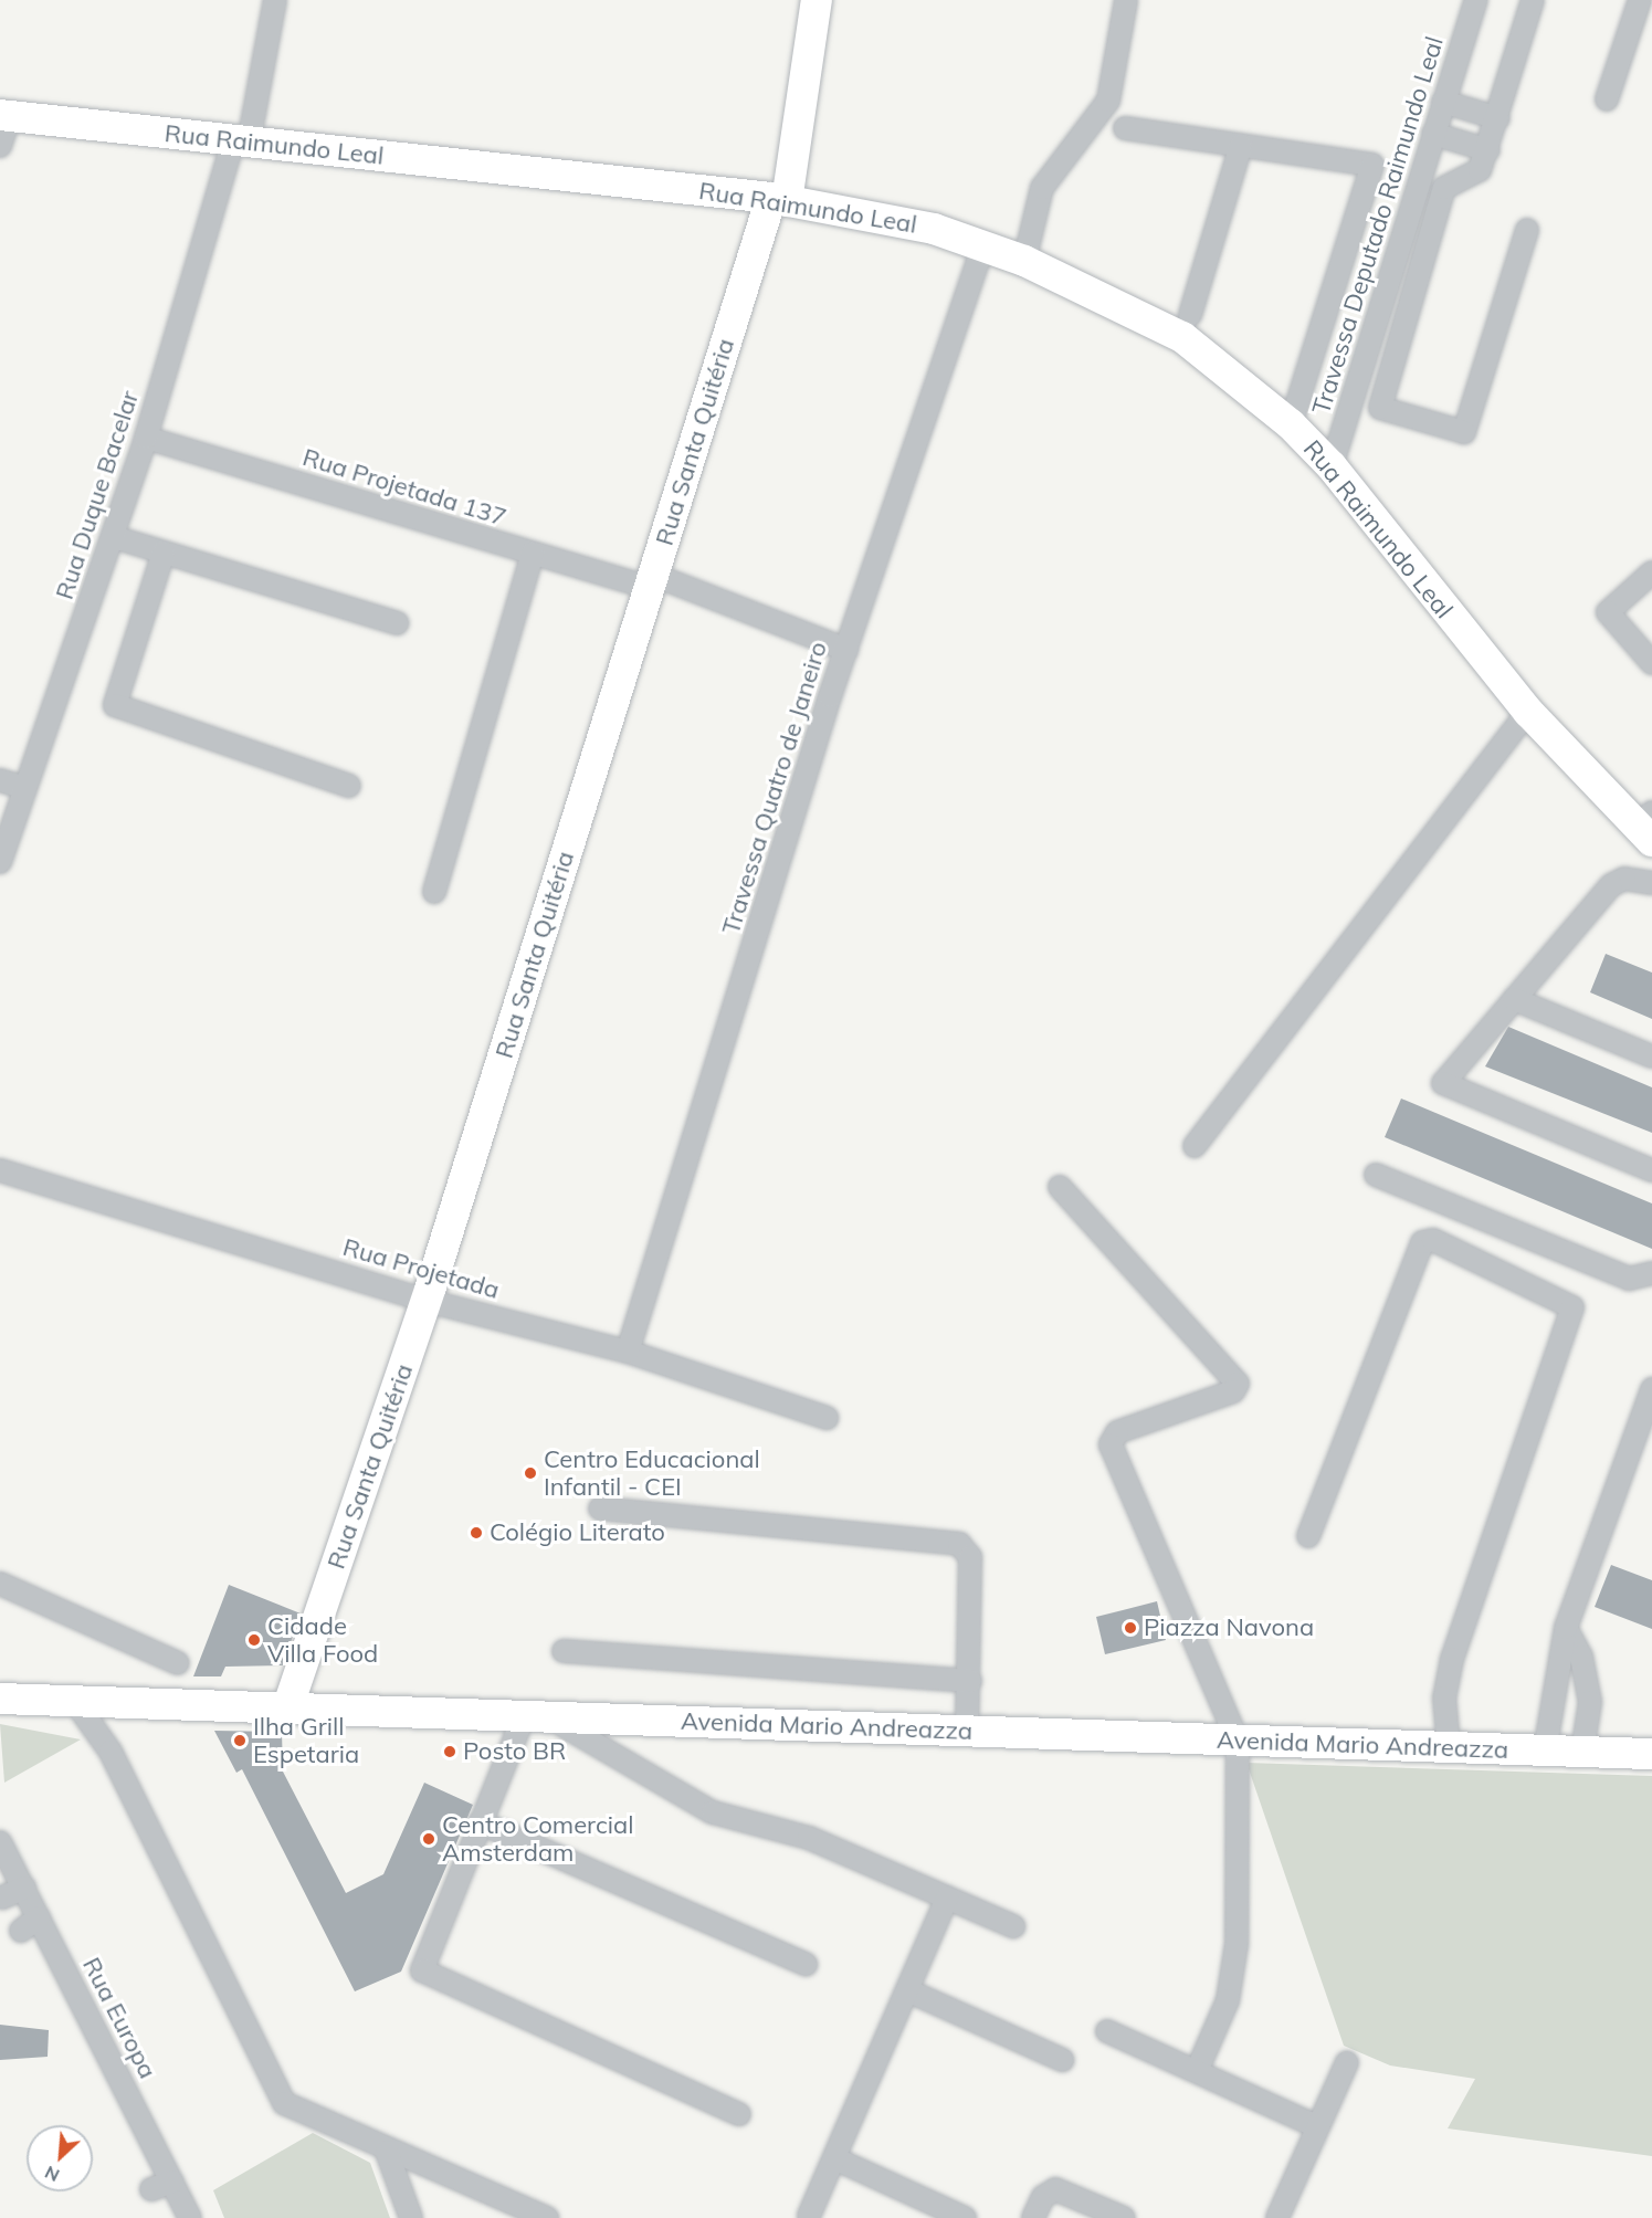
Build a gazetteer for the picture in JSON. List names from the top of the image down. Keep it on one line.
{"streets":{"street":["Rua Raimundo Leal","Travessa Deputado Raimundo Leal","Rua Santa Quitéria","Rua Projetada 137","Rua Duque Bacelar","Travessa Quatro de Janeiro","Rua Projetada","Avenida Mario Andreazza","Rua Europa"]},"crossings":[["Rua Raimundo Leal","Travessa Deputado Raimundo Leal"],["Rua Raimundo Leal","Rua Santa Quitéria"],["Rua Raimundo Leal","Rua Duque Bacelar"],["Rua Raimundo Leal","Travessa Quatro de Janeiro"],["Rua Santa Quitéria","Rua Projetada 137"],["Rua Santa Quitéria","Rua Projetada"],["Rua Santa Quitéria","Avenida Mario Andreazza"],["Rua Projetada 137","Rua Duque Bacelar"],["Rua Projetada 137","Travessa Quatro de Janeiro"],["Travessa Quatro de Janeiro","Rua Projetada"]],"places":["Centro Educacional Infantil - CEI","Colégio Literato","Piazza Navona","Cidade Villa Food","Ilha Grill Espetaria","Posto BR","Centro Comercial Amsterdam"],"north":"bottom left"}
